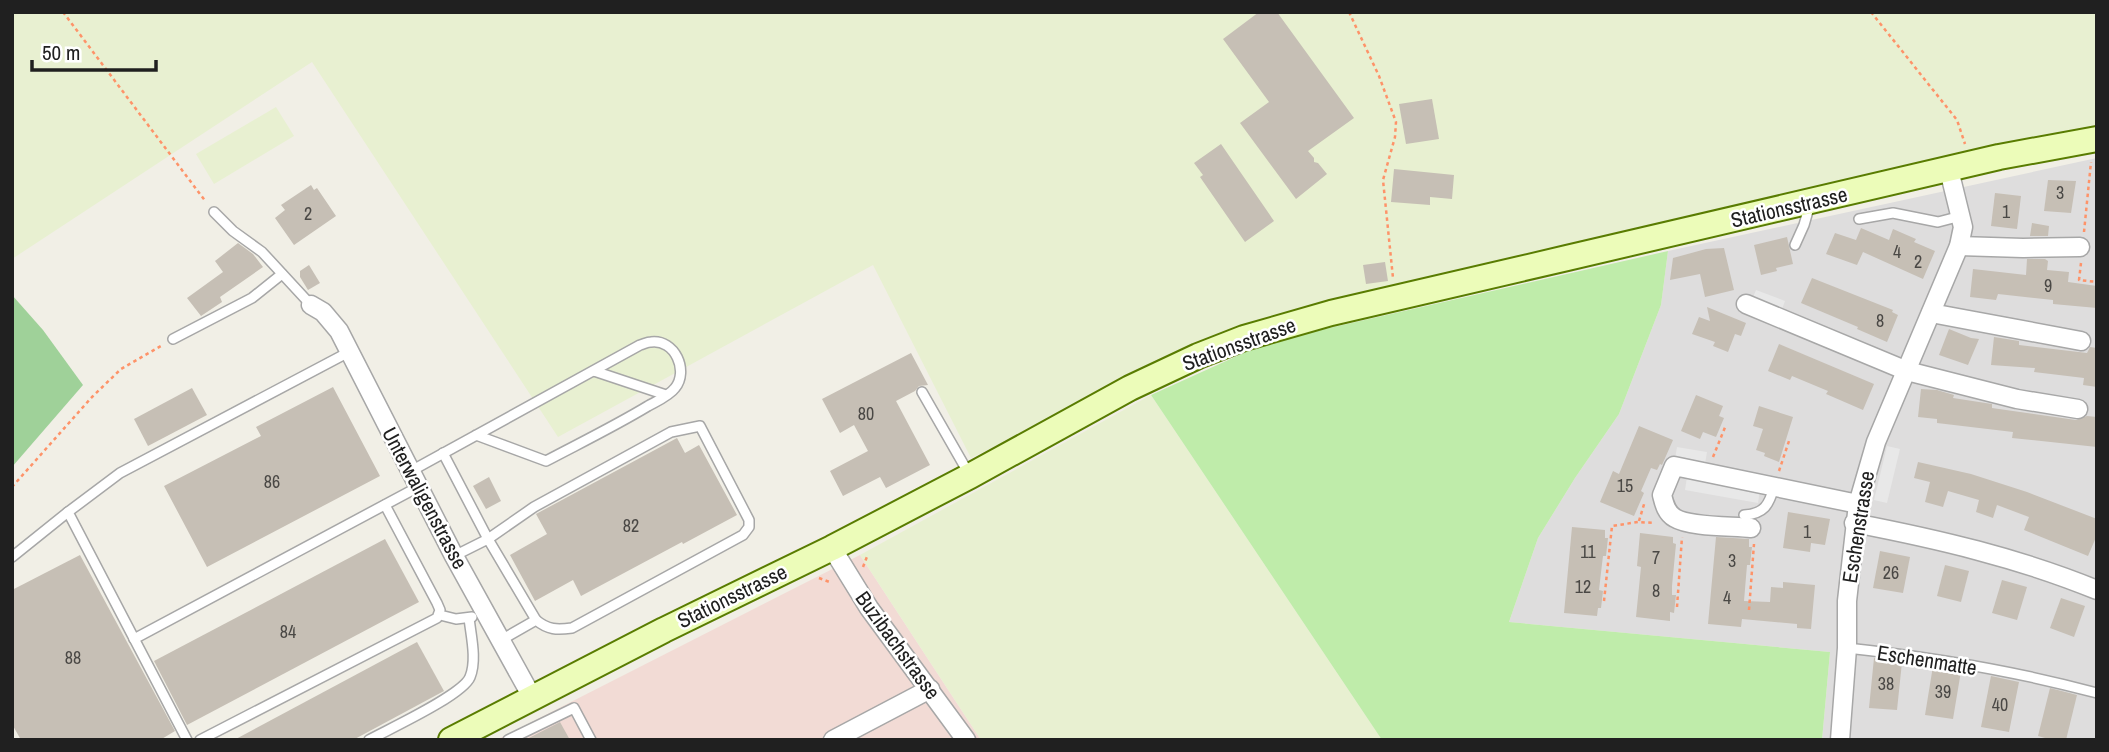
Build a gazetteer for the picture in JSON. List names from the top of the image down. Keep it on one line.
{"streets":{"main road":["Stationsstrasse"],"street":["Unterwaligenstrasse","Eschenstrasse","Buzibachstrasse","Eschenmatte"]},"crossings":[["Stationsstrasse","Unterwaligenstrasse"],["Stationsstrasse","Eschenstrasse"],["Stationsstrasse","Buzibachstrasse"],["Eschenstrasse","Eschenmatte"]],"house_numbers":["3","1","2","4","2","9","8","80","86","15","82","1","11","7","3","26","12","8","4","84","88","38","39","40"],"scale_bar":"50 m"}
